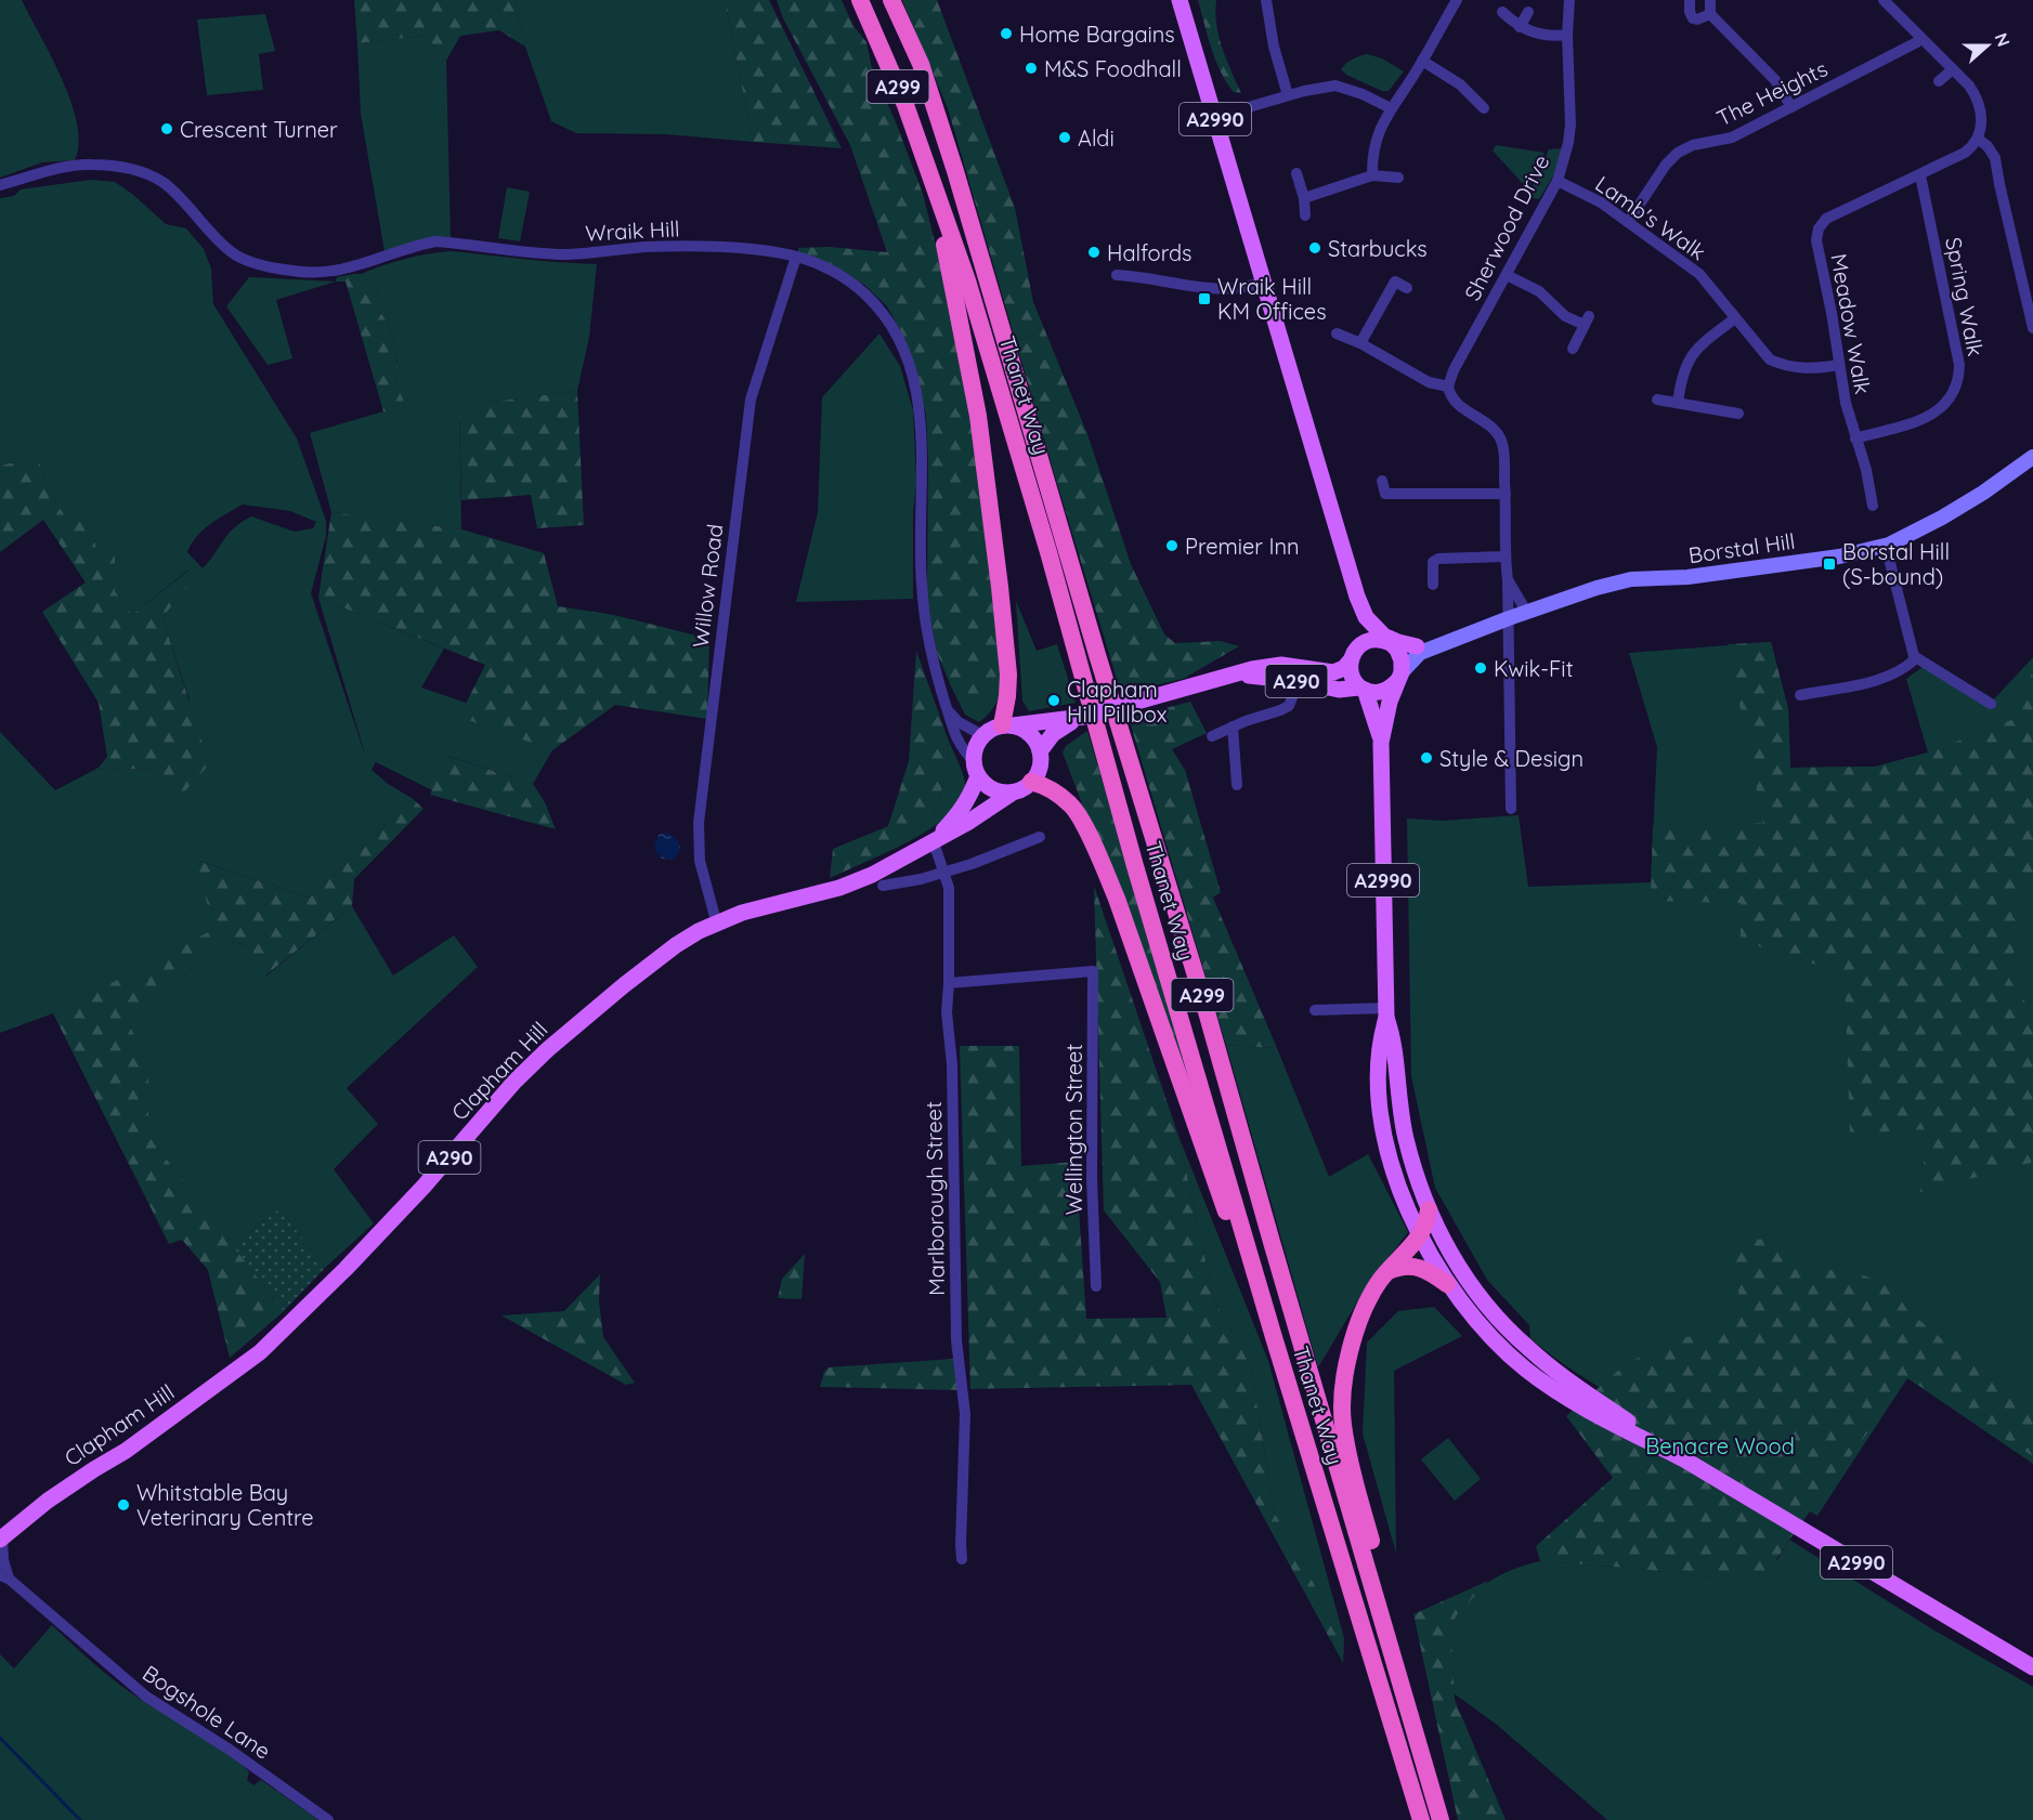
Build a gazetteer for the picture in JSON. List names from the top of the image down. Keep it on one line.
{"streets":{"highway":["A299","Thanet Way"],"main road":["A2990","Borstal Hill","A290","Clapham Hill"],"street":["The Heights","Lamb's Walk","Sherwood Drive","Wraik Hill","Spring Walk","Meadow Walk","Willow Road","Wellington Street","Marlborough Street","Bogshole Lane"]},"crossings":[["The Heights","Lamb's Walk"],["A2990","Borstal Hill"],["A2990","A290"],["Lamb's Walk","Sherwood Drive"],["Lamb's Walk","Meadow Walk"],["Wraik Hill","Willow Road"],["Wraik Hill","A290"],["Wraik Hill","Clapham Hill"],["Spring Walk","Meadow Walk"],["Borstal Hill","A290"],["Willow Road","Clapham Hill"],["A290","Clapham Hill"],["Clapham Hill","Marlborough Street"],["Clapham Hill","Bogshole Lane"],["Wellington Street","Marlborough Street"]],"parks":["Benacre Wood"],"places":{"other":["Home Bargains","M&S Foodhall","Crescent Turner","Aldi","Starbucks","Halfords","Premier Inn","Kwik-Fit","Clapham Hill Pillbox","Style & Design","Whitstable Bay Veterinary Centre"],"transit":["Wraik Hill KM Offices","Borstal Hill (S-bound)"]},"north":"right"}
